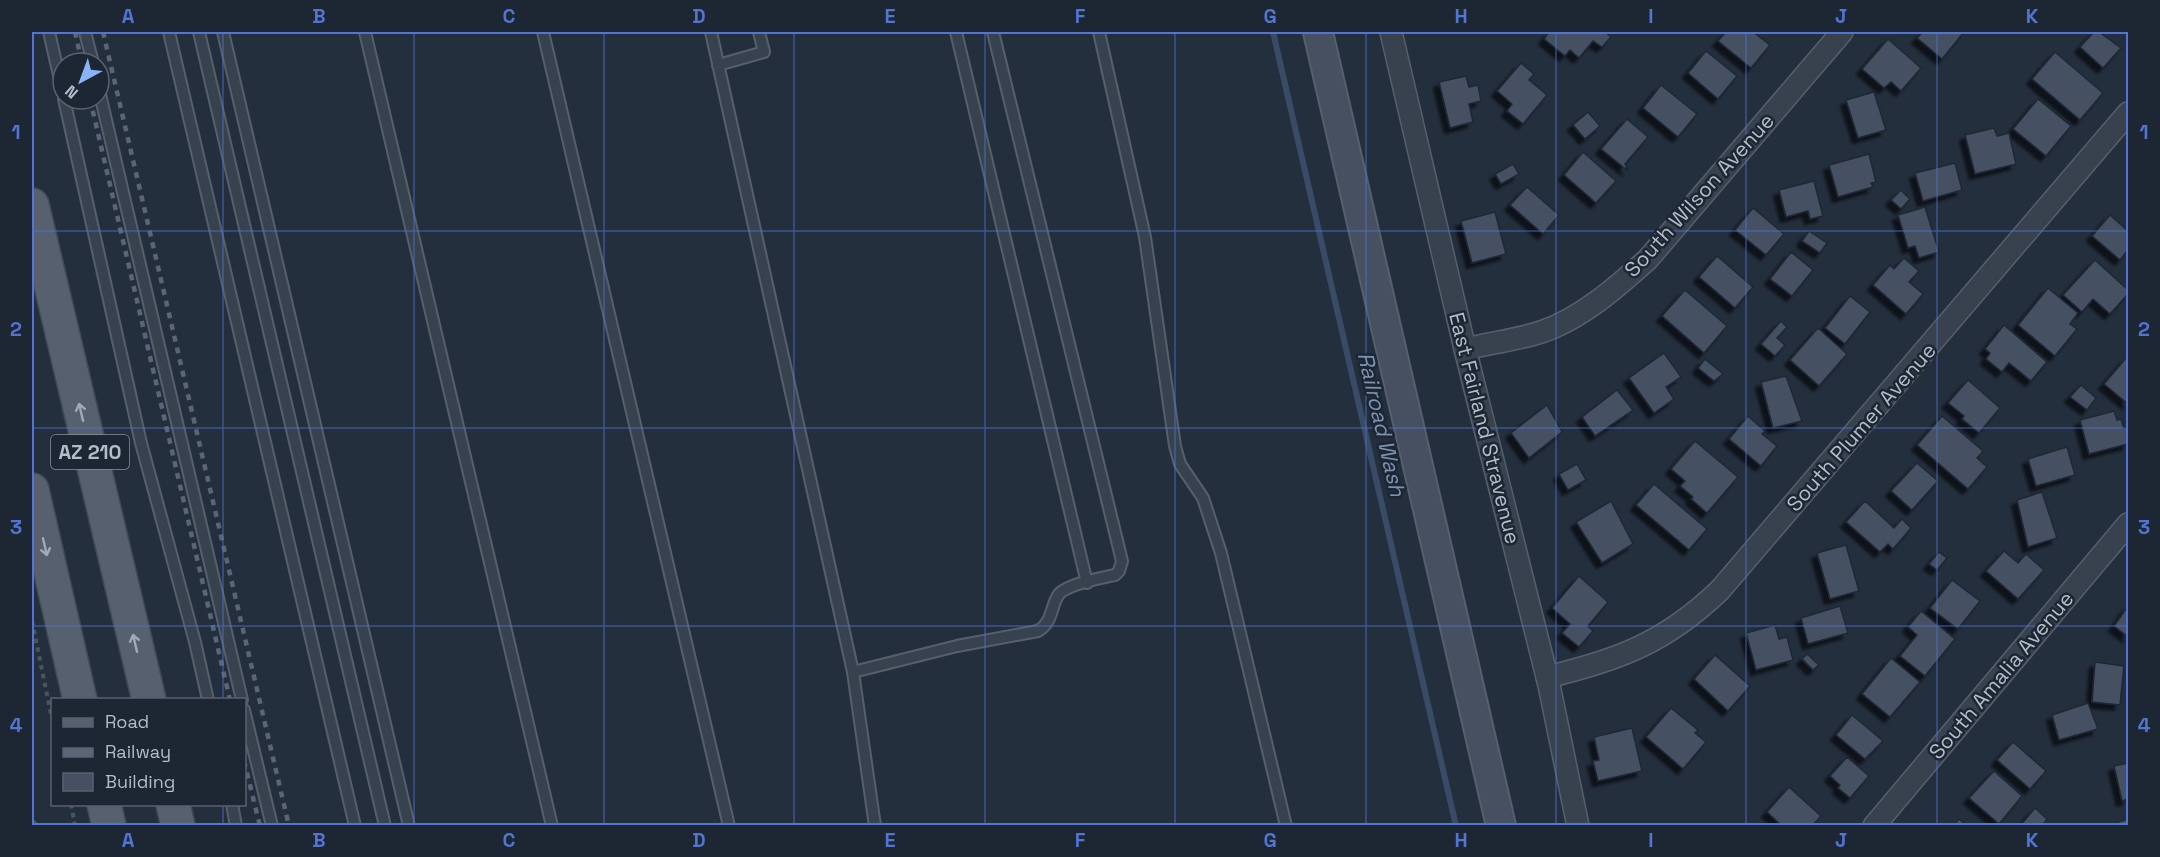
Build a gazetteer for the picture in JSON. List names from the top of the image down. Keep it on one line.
{"streets":{"main road":["AZ 210"],"street":["South Wilson Avenue","South Plumer Avenue","East Fairland Stravenue","South Amalia Avenue"]},"crossings":[["South Wilson Avenue","East Fairland Stravenue"],["South Plumer Avenue","East Fairland Stravenue"]],"water":["Railroad Wash"],"legend":["Road","Railway","Building"],"north":"bottom left","grid":{"columns":["A","B","C","D","E","F","G","H","I","J","K"],"rows":["1","2","3","4"]}}
